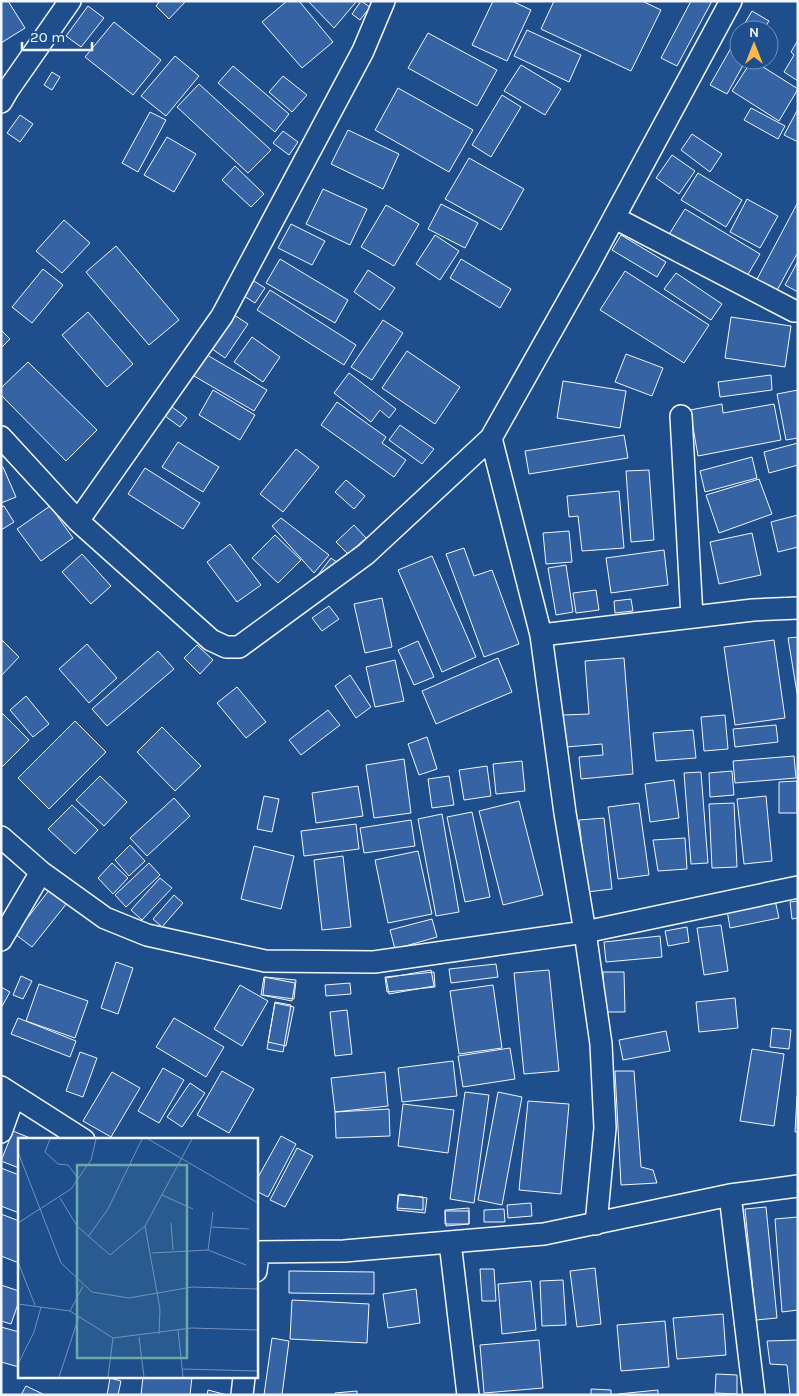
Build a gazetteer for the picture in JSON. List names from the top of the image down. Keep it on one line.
{"scale_bar":"20 m","north":"top"}
